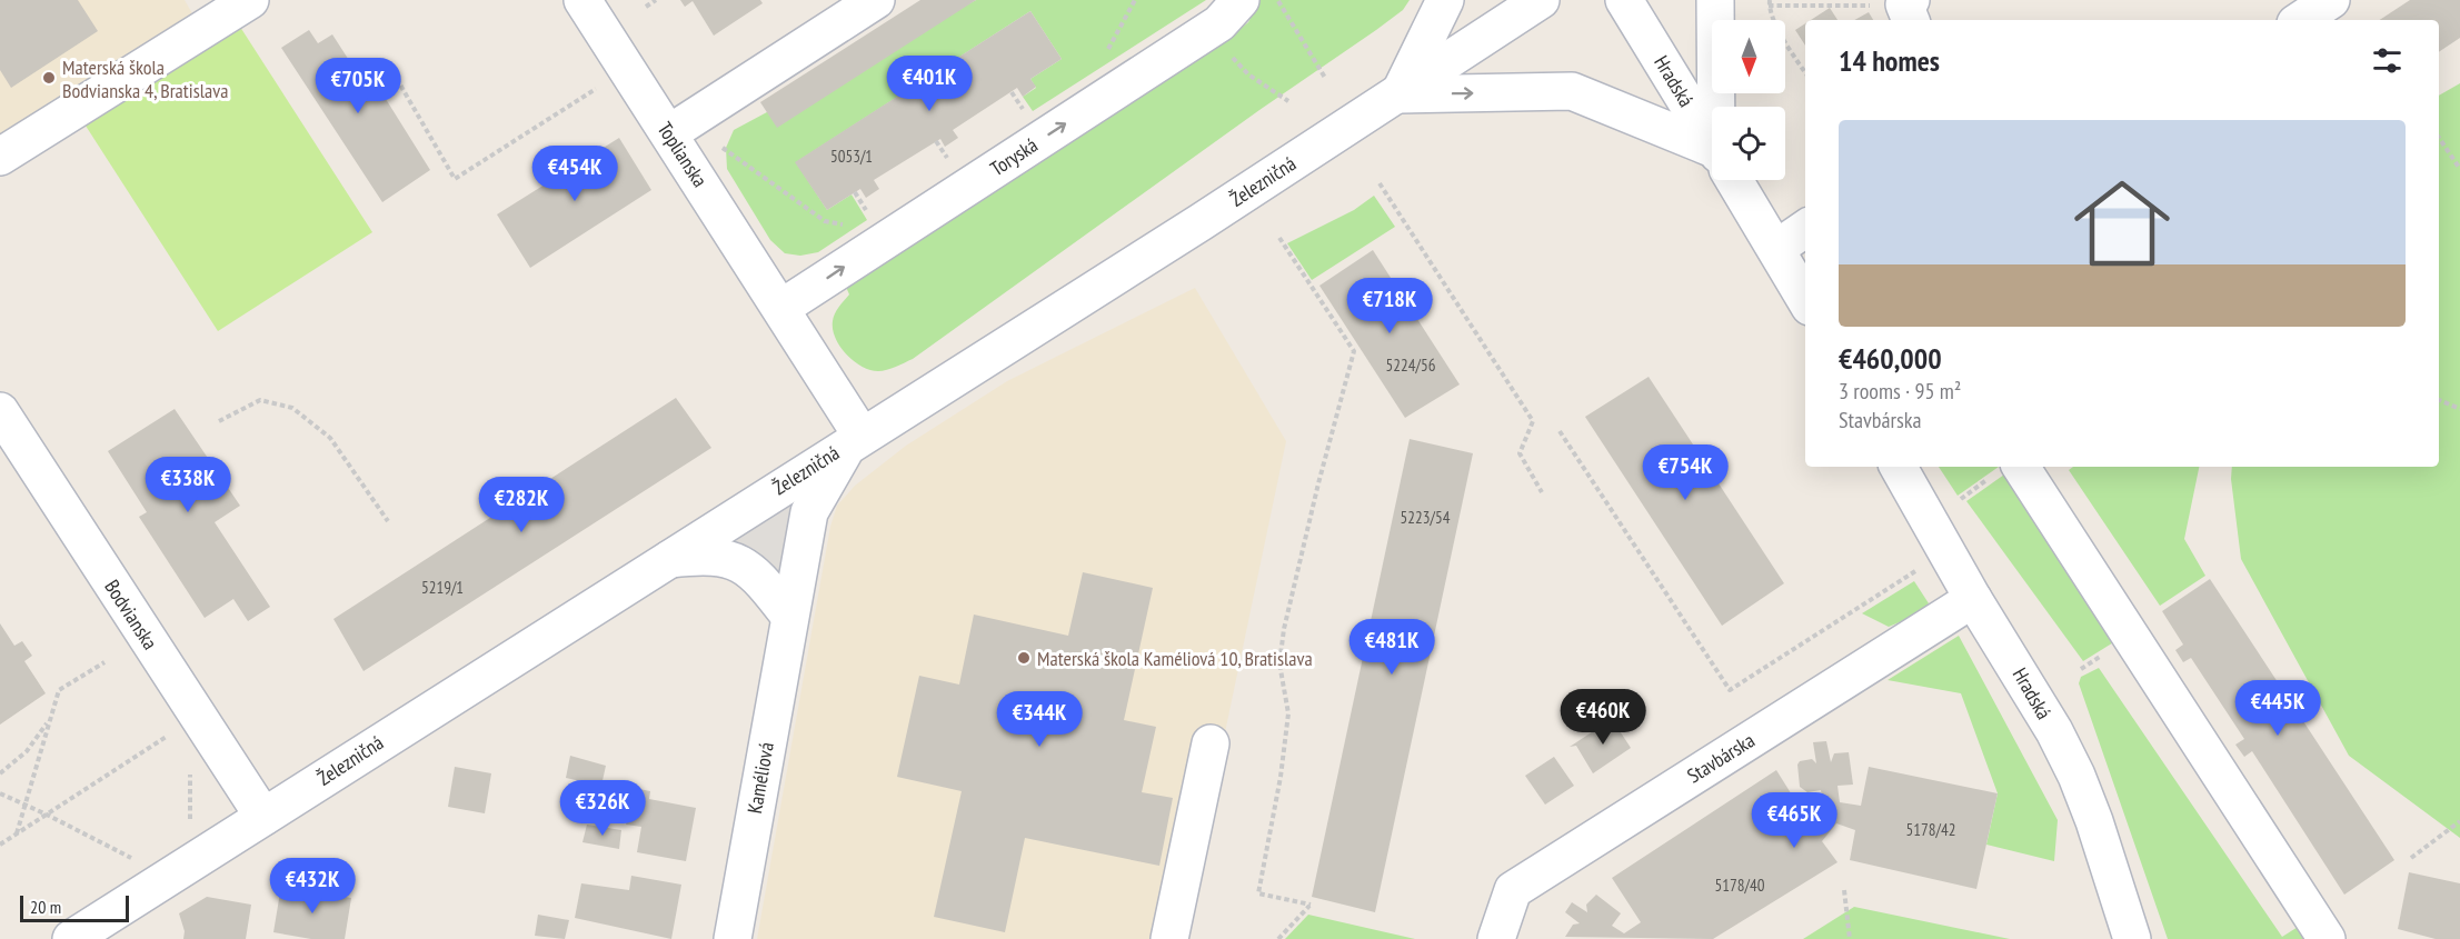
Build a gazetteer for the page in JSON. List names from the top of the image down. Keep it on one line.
{"streets":{"street":["Hradská","Toplianska","Toryská","Železničná","Bodvianska","Stavbárska","Kaméliová"]},"crossings":[["Hradská","Stavbárska"],["Toplianska","Toryská"],["Toplianska","Železničná"],["Toplianska","Kaméliová"],["Železničná","Bodvianska"],["Železničná","Kaméliová"]],"places":["Materská škola Bodvianska 4, Bratislava","Materská škola Kaméliová 10, Bratislava"],"house_numbers":["5053/1","5224/56","5223/54","5219/1","5178/42","5178/40"],"scale_bar":"20 m","north":"bottom","page":{"heading":"14 homes","price":["€401K","€705K","€454K","€718K","€754K","€338K","€282K","€481K","€445K","€460K","€344K","€326K","€465K","€432K"],"list":[{"name":"€460,000","note":"3 rooms · 95 m² · Stavbárska"}],"scale":"20 m"}}
